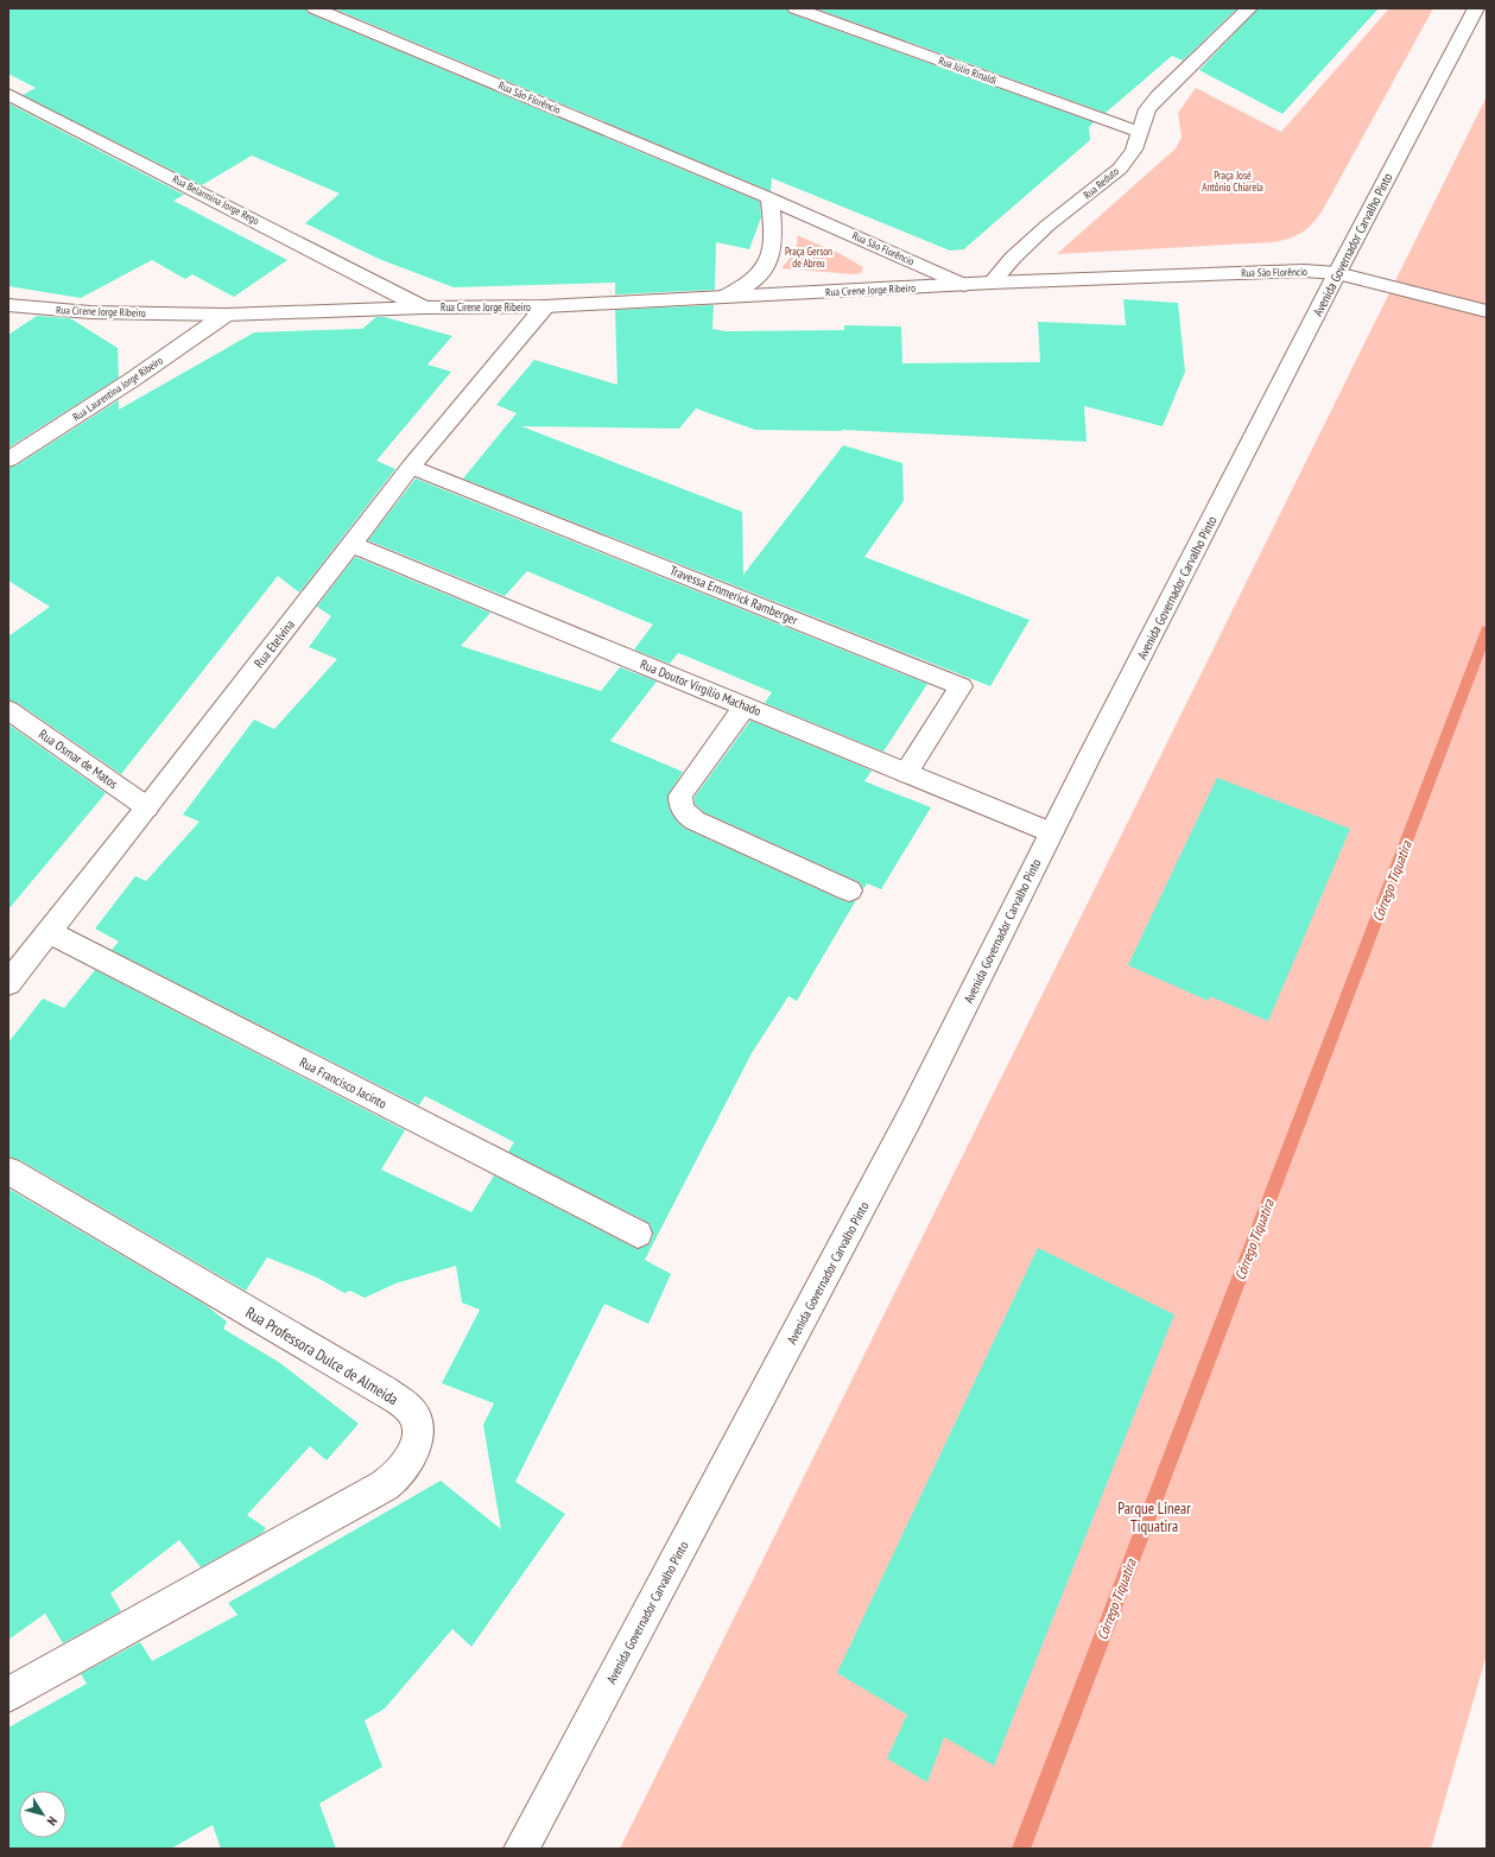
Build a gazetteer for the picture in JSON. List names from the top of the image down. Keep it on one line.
{"streets":{"street":["Rua Júlio Rinaldi","Rua São Florêncio","Rua Reduto","Rua Belarmina Jorge Rego","Avenida Governador Carvalho Pinto","Rua Cirene Jorge Ribeiro","Rua Laurentina Jorge Ribeiro","Travessa Emmerick Ramberger","Rua Etelvina","Rua Doutor Virgílio Machado","Rua Osmar de Matos","Rua Francisco Jacinto","Rua Professora Dulce de Almeida"]},"crossings":[["Rua Júlio Rinaldi","Rua Reduto"],["Rua São Florêncio","Rua Reduto"],["Rua São Florêncio","Avenida Governador Carvalho Pinto"],["Rua São Florêncio","Rua Cirene Jorge Ribeiro"],["Rua Belarmina Jorge Rego","Rua Cirene Jorge Ribeiro"],["Avenida Governador Carvalho Pinto","Rua Doutor Virgílio Machado"],["Rua Cirene Jorge Ribeiro","Rua Laurentina Jorge Ribeiro"],["Rua Cirene Jorge Ribeiro","Rua Etelvina"],["Travessa Emmerick Ramberger","Rua Etelvina"],["Travessa Emmerick Ramberger","Rua Doutor Virgílio Machado"],["Rua Etelvina","Rua Doutor Virgílio Machado"],["Rua Etelvina","Rua Osmar de Matos"],["Rua Etelvina","Rua Francisco Jacinto"]],"water":["Córrego Tiquatira"],"parks":["Praça José Antônio Chiarela","Praça Gerson de Abreu","Parque Linear Tiquatira"],"north":"bottom right"}
